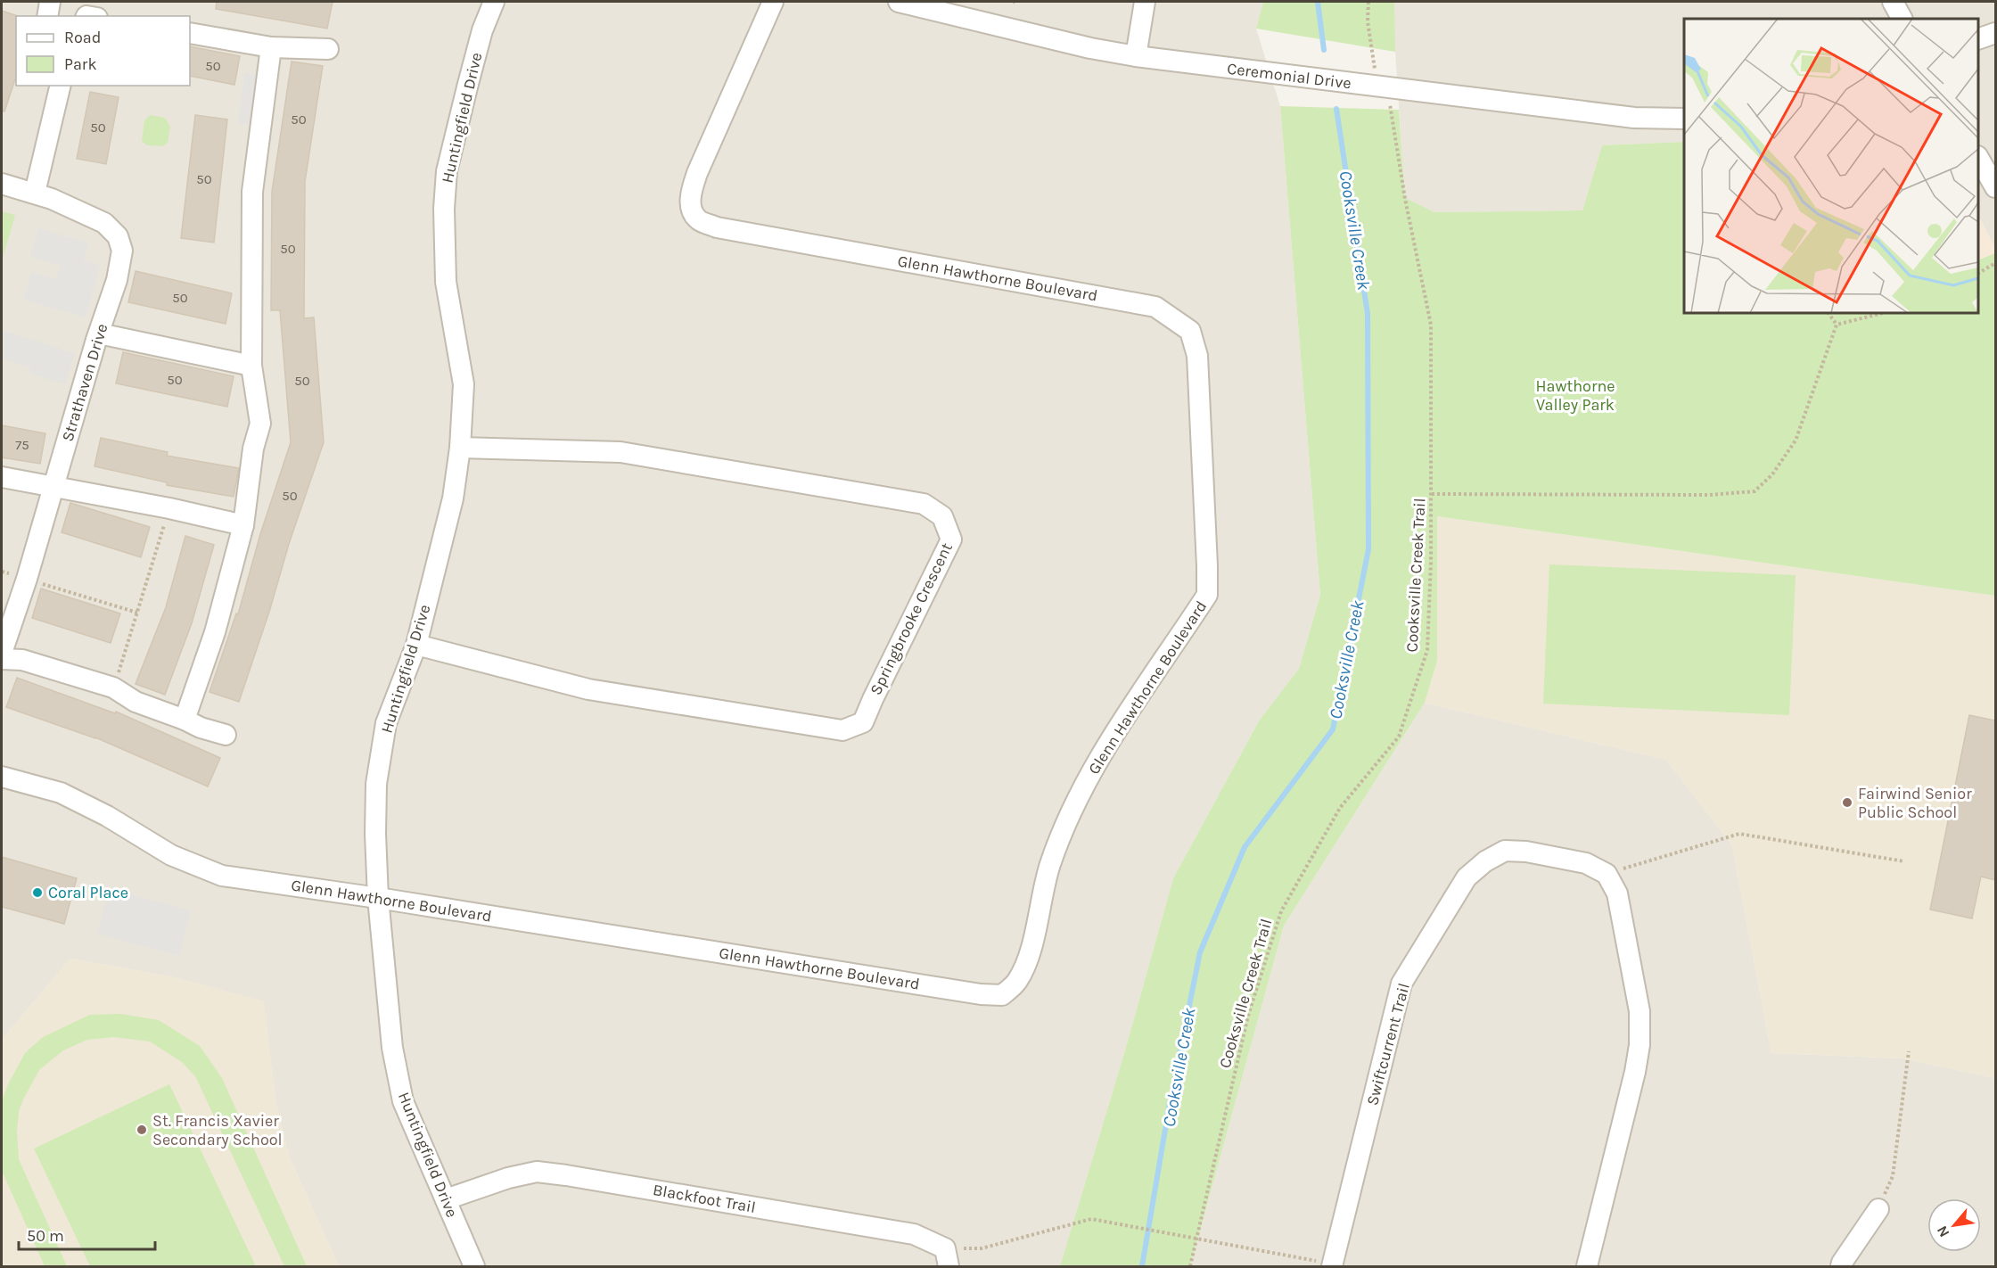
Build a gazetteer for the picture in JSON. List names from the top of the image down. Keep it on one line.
{"streets":{"street":["Ceremonial Drive","Huntingfield Drive","Glenn Hawthorne Boulevard","Strathaven Drive","Springbrooke Crescent","Swiftcurrent Trail","Blackfoot Trail"],"path":["Cooksville Creek Trail"]},"crossings":[["Ceremonial Drive","Cooksville Creek Trail"],["Huntingfield Drive","Glenn Hawthorne Boulevard"],["Huntingfield Drive","Springbrooke Crescent"],["Huntingfield Drive","Blackfoot Trail"]],"water":["Cooksville Creek"],"parks":["Hawthorne Valley Park"],"places":["Fairwind Senior Public School","Coral Place","St. Francis Xavier Secondary School"],"house_numbers":["50","50","50","50","50","50","50","50","75","50"],"legend":["Road","Park"],"scale_bar":"50 m","north":"bottom left"}
